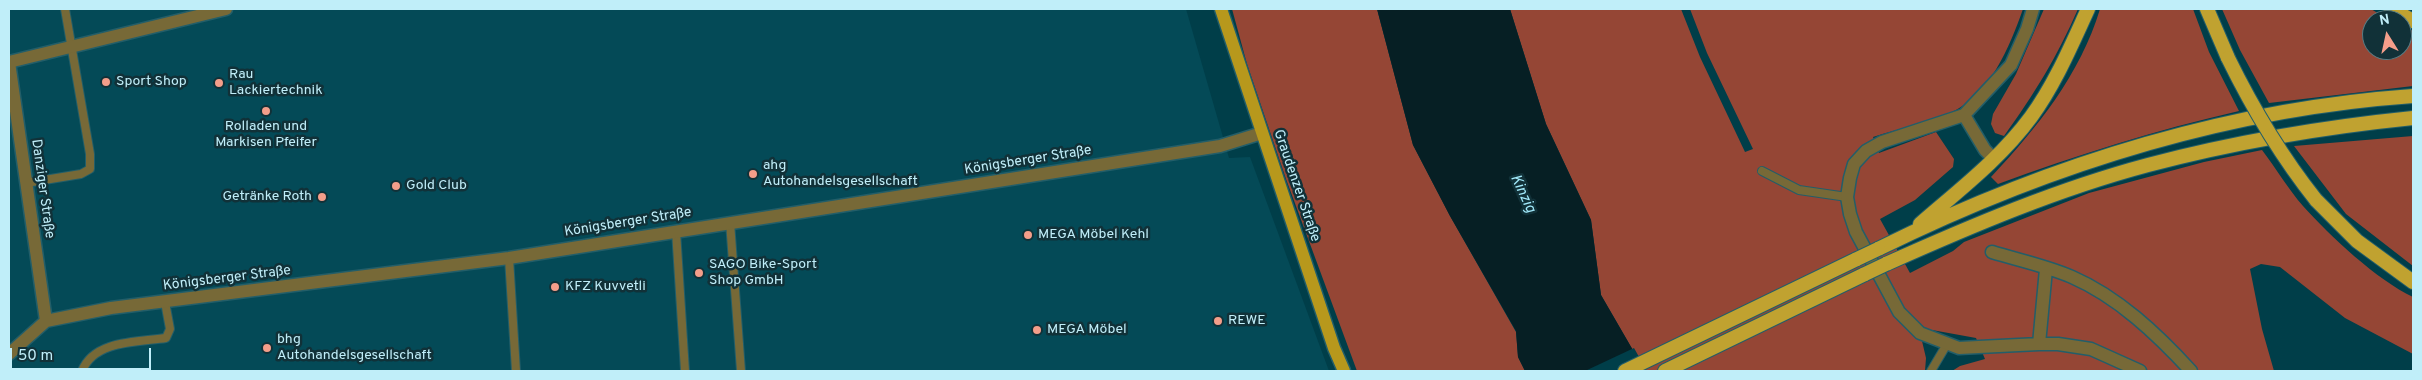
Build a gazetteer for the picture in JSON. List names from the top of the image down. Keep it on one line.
{"streets":{"main road":["Graudenzer Straße"],"street":["Königsberger Straße","Danziger Straße"]},"crossings":[["Königsberger Straße","Graudenzer Straße"],["Königsberger Straße","Danziger Straße"]],"water":["Kinzig"],"places":["Sport Shop","Rau Lackiertechnik","Rolladen und Markisen Pfeifer","ahg Autohandelsgesellschaft","Gold Club","Getränke Roth","MEGA Möbel Kehl","SAGO Bike-Sport Shop GmbH","KFZ Kuvvetli","REWE","MEGA Möbel","bhg Autohandelsgesellschaft"],"scale_bar":"50 m","north":"top"}
